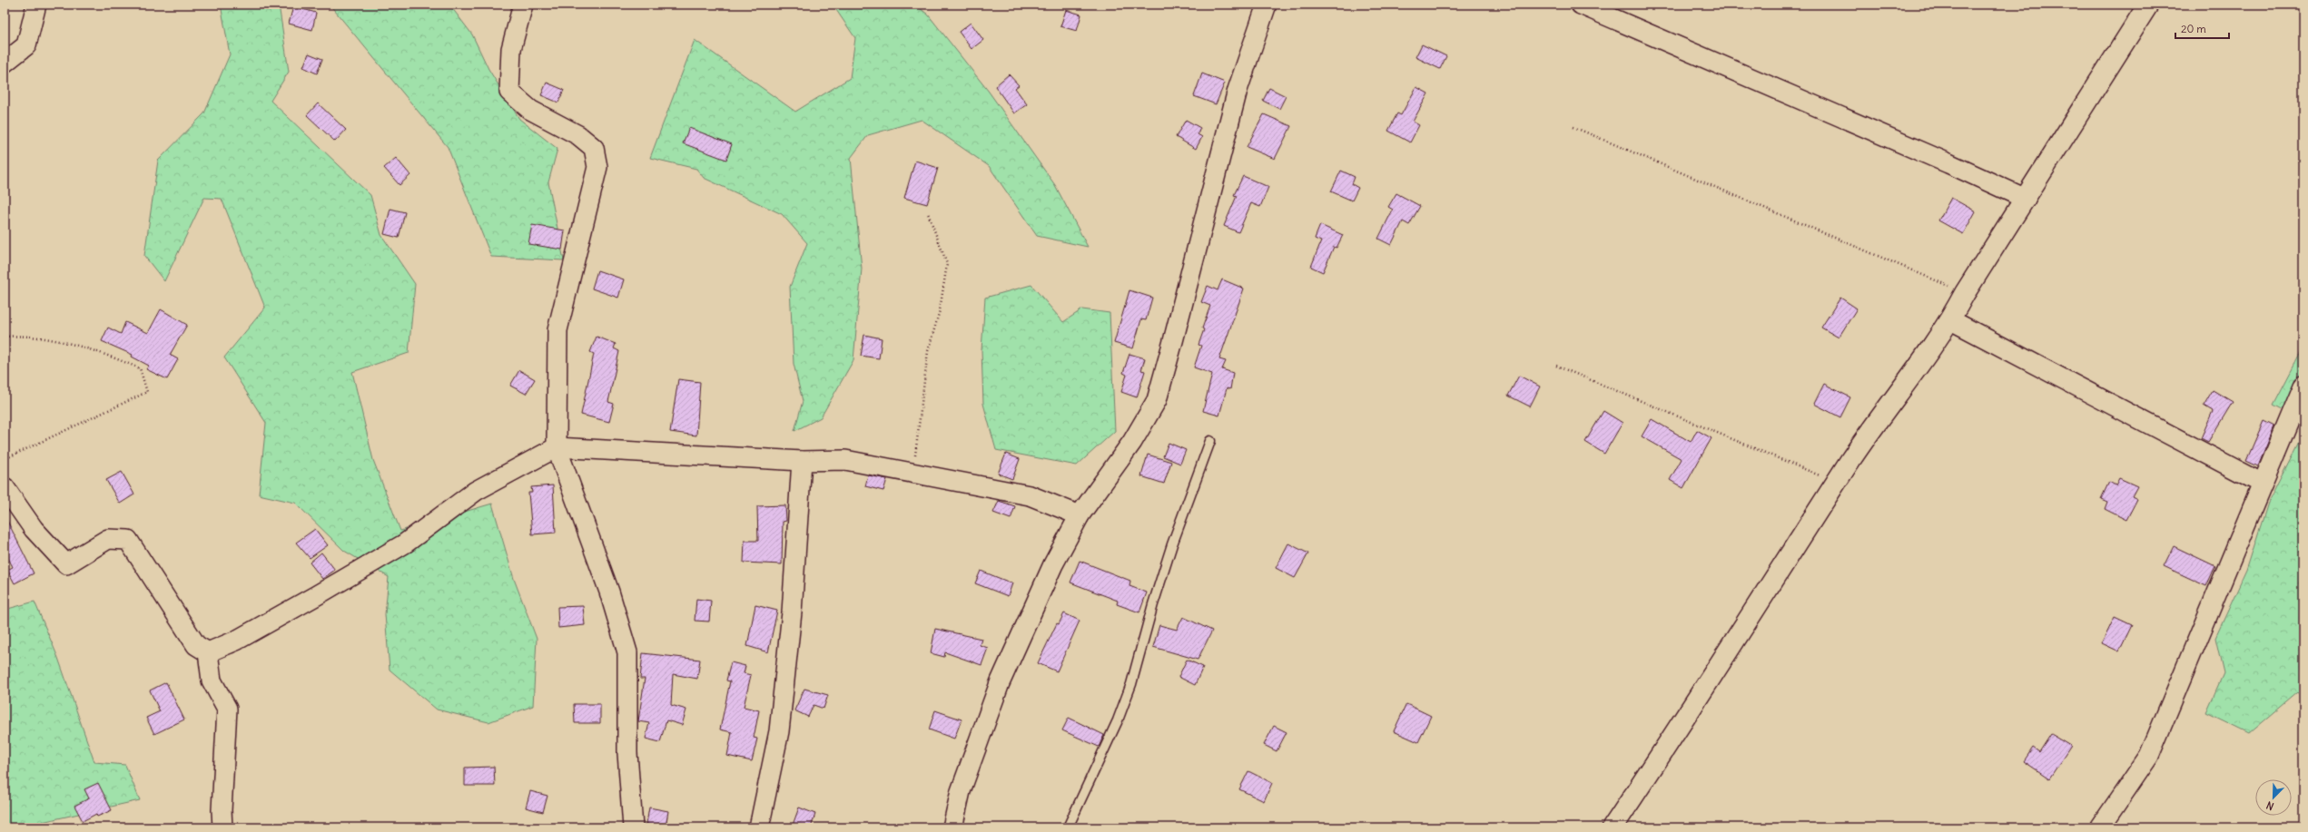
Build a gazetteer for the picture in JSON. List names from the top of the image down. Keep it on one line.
{"scale_bar":"20 m","north":"bottom left"}
